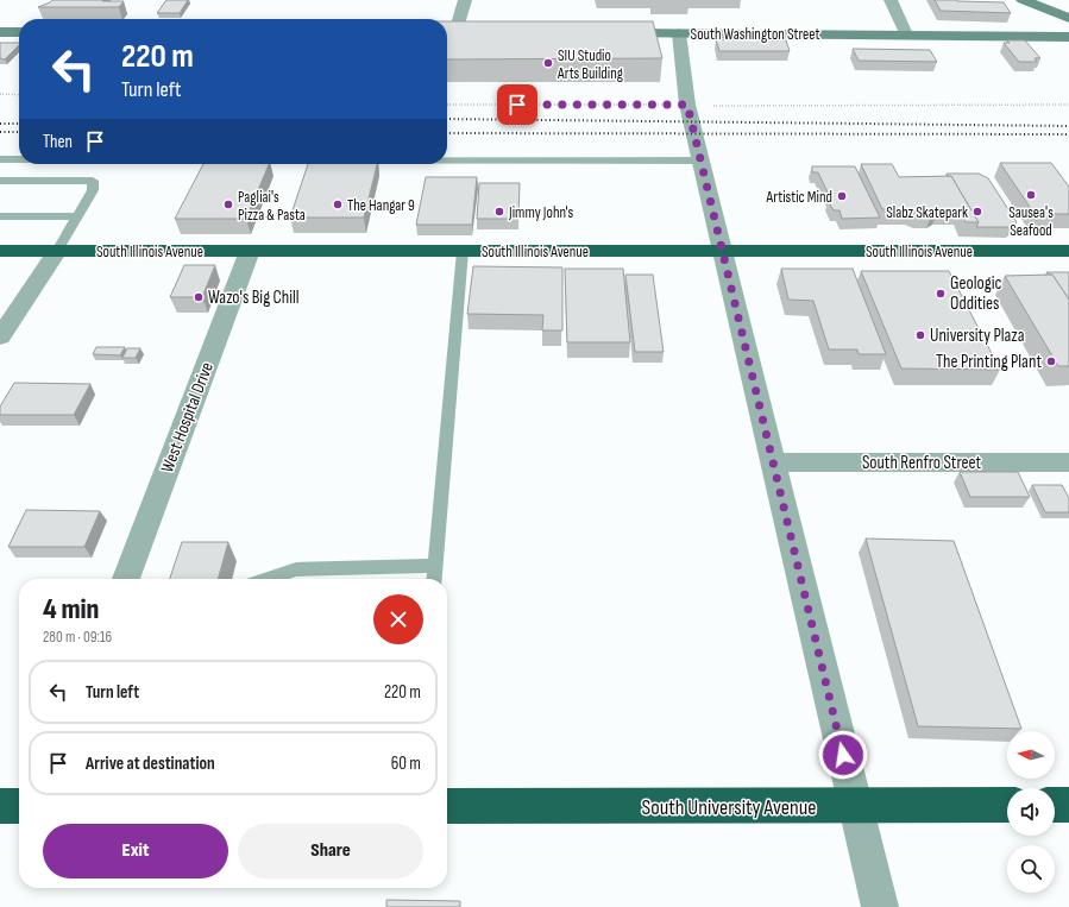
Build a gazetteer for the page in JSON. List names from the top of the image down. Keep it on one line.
{"streets":{"highway":["South Illinois Avenue","South University Avenue"],"street":["South Washington Street","West Hospital Drive","South Renfro Street"]},"crossings":[["South Illinois Avenue","West Hospital Drive"]],"places":["SIU Studio Arts Building","Sausea's Seafood","Artistic Mind","Pagliai's Pizza & Pasta","The Hangar 9","Jimmy John's","Slabz Skatepark","Geologic Oddities","Wazo's Big Chill","University Plaza","The Printing Plant"],"north":"left","page":{"turn":["220 m","Turn left"],"then":"Then","heading":["4 min","280 m · 09:16"],"list":[{"name":"Turn left","value":"220 m"},{"name":"Arrive at destination","value":"60 m"}],"buttons":["Exit","Share"]}}
